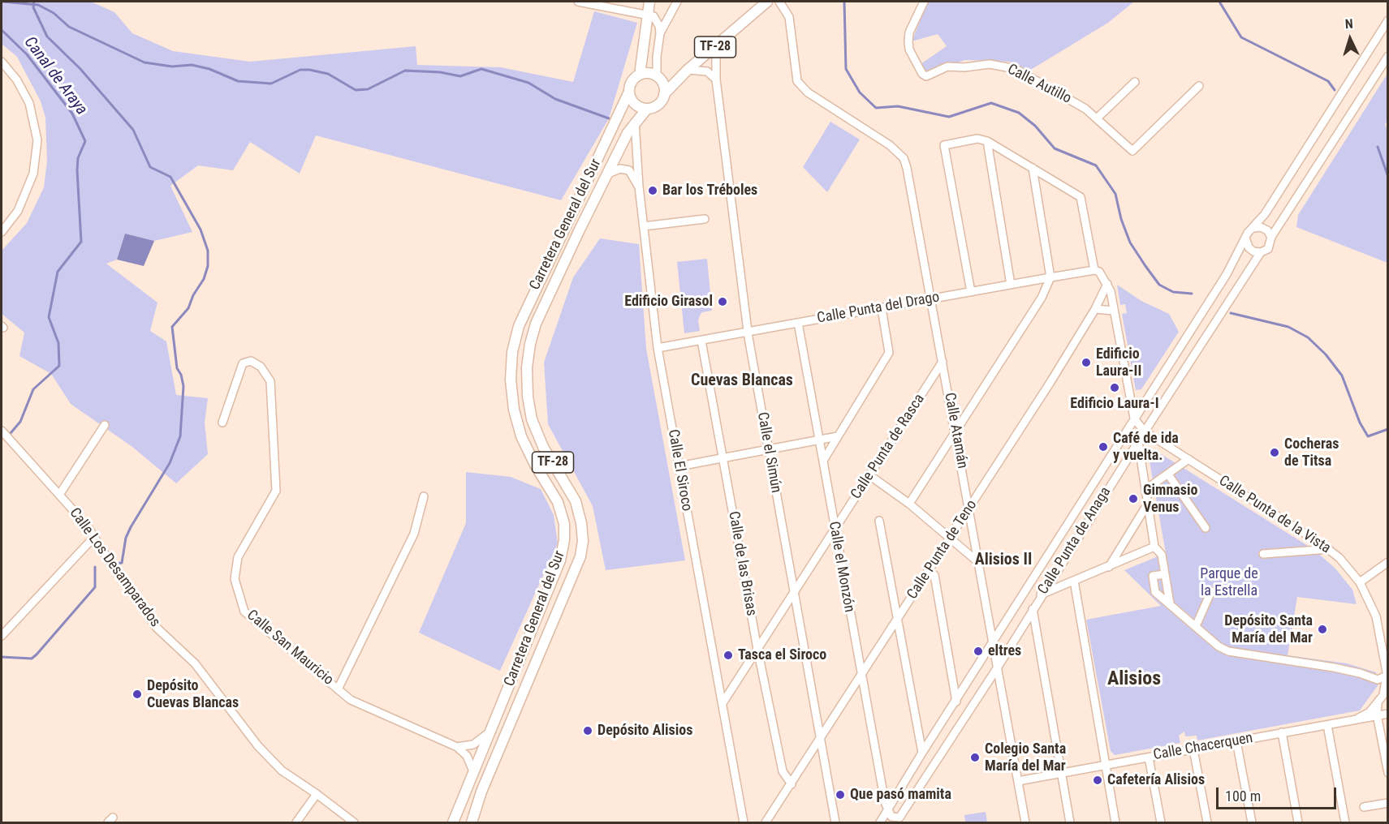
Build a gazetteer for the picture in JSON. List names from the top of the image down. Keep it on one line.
{"streets":{"main road":["TF-28","Carretera General del Sur"],"street":["Calle Autillo","Calle Punta del Drago","Calle Atamán","Calle Punta de Rasca","Calle el Simún","Calle El Siroco","Calle Punta de la Vista","Calle Punta de Anaga","Calle Punta de Teno","Calle de las Brisas","Calle el Monzón","Calle Los Desamparados","Calle San Mauricio","Calle Chacerquen"]},"crossings":[["TF-28","Carretera General del Sur"],["TF-28","Calle el Simún"],["Carretera General del Sur","Calle El Siroco"],["Carretera General del Sur","Calle San Mauricio"],["Calle Punta del Drago","Calle Atamán"],["Calle Punta del Drago","Calle el Simún"],["Calle Punta del Drago","Calle El Siroco"],["Calle Punta del Drago","Calle de las Brisas"],["Calle Punta del Drago","Calle el Monzón"],["Calle Atamán","Calle Punta de Rasca"],["Calle Atamán","Calle Punta de Anaga"],["Calle Atamán","Calle Punta de Teno"],["Calle Atamán","Calle Chacerquen"],["Calle Punta de Rasca","Calle el Simún"],["Calle Punta de Rasca","Calle El Siroco"],["Calle Punta de Rasca","Calle de las Brisas"],["Calle Punta de Rasca","Calle el Monzón"],["Calle el Simún","Calle Punta de Teno"],["Calle Punta de la Vista","Calle Punta de Anaga"],["Calle Punta de Anaga","Calle el Monzón"],["Calle Punta de Teno","Calle de las Brisas"],["Calle Punta de Teno","Calle el Monzón"]],"districts":["Cuevas Blancas","Alisios II","Alisios"],"water":["Canal de Araya"],"parks":["Parque de la Estrella"],"places":["Bar los Tréboles","Edificio Girasol","Edificio Laura-II","Edificio Laura-I","Café de ida y vuelta.","Cocheras de Titsa","Gimnasio Venus","Depósito Santa María del Mar","eltres","Tasca el Siroco","Depósito Cuevas Blancas","Depósito Alisios","Colegio Santa María del Mar","Cafetería Alisios","Que pasó mamita"],"scale_bar":"100 m","north":"top"}
